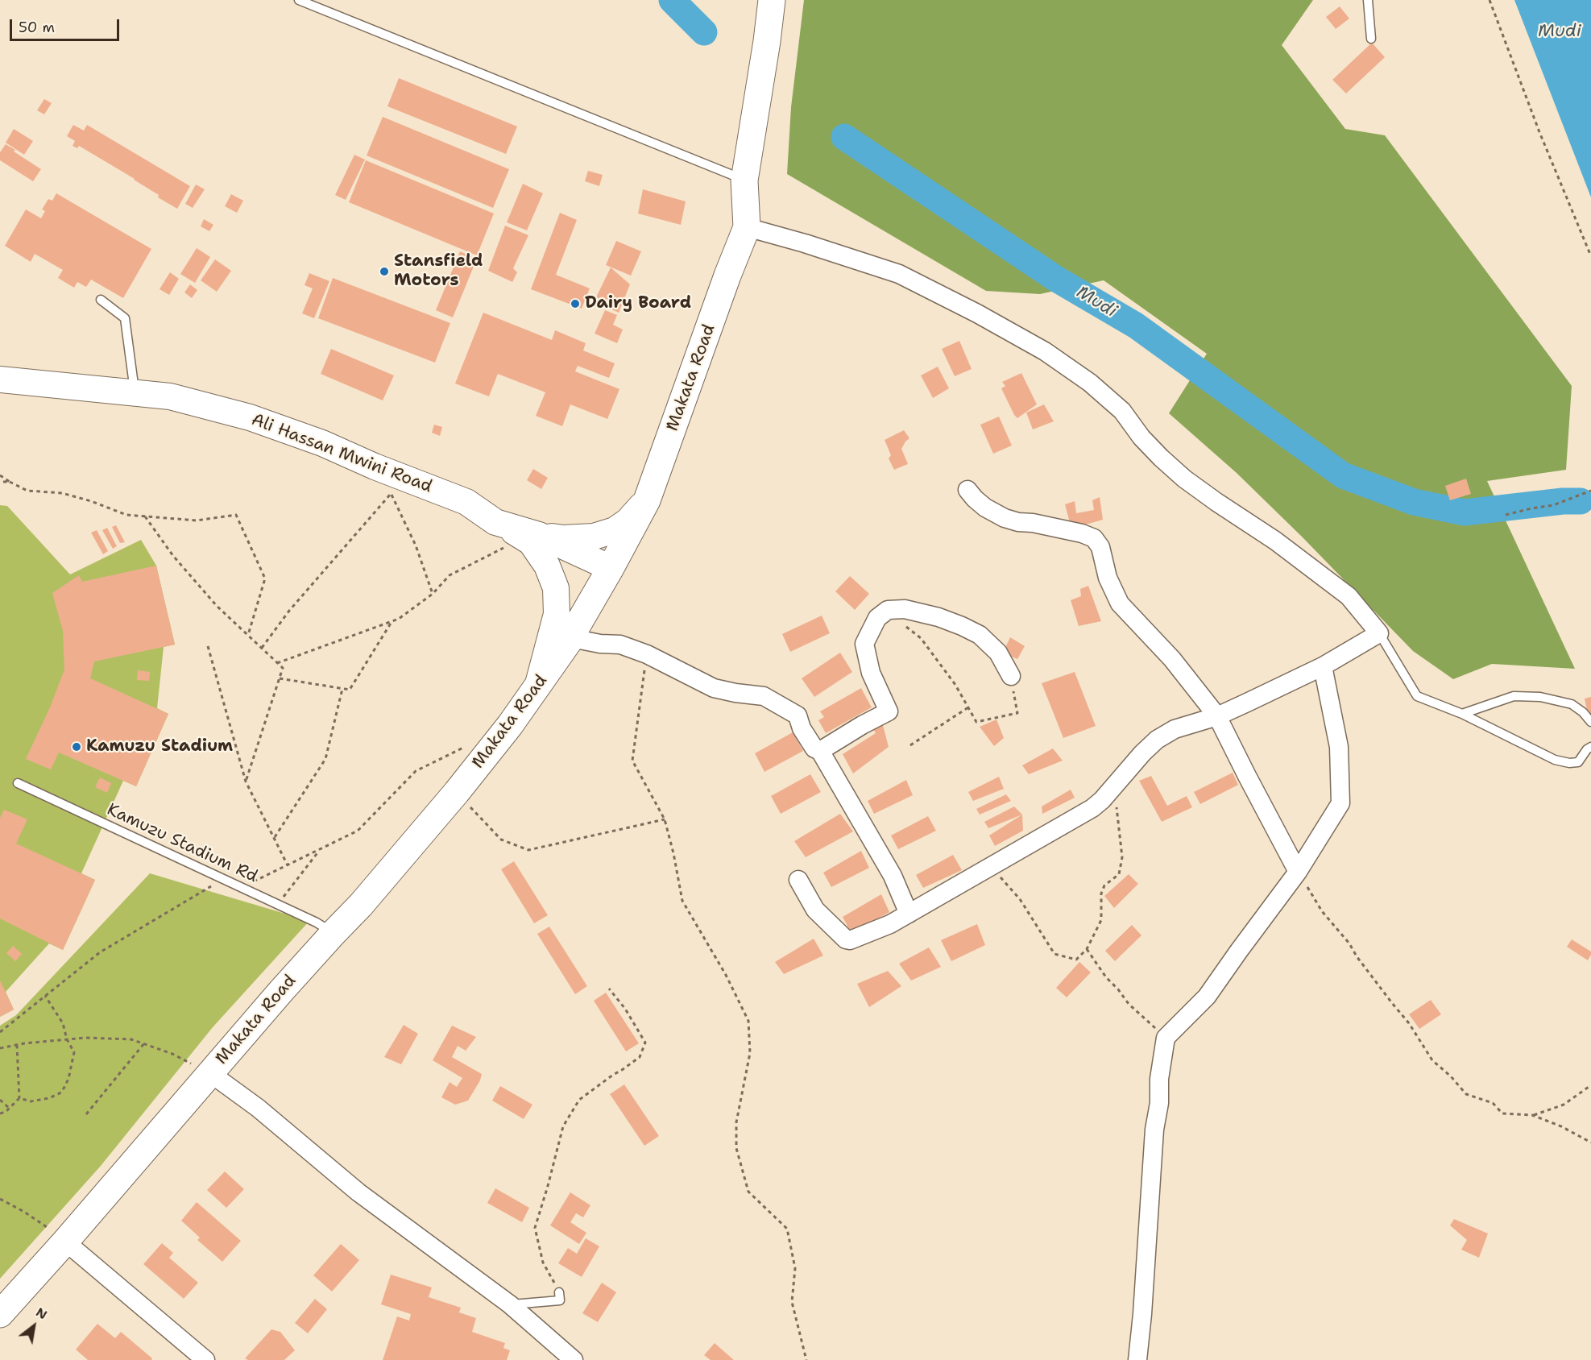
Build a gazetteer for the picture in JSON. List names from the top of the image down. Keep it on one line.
{"streets":{"main road":["Makata Road","Ali Hassan Mwini Road"],"lane":["Kamuzu Stadium Rd"]},"crossings":[["Makata Road","Ali Hassan Mwini Road"],["Makata Road","Kamuzu Stadium Rd"]],"water":["Mudi"],"places":["Stansfield Motors","Dairy Board","Kamuzu Stadium"],"scale_bar":"50 m","north":"top right"}
